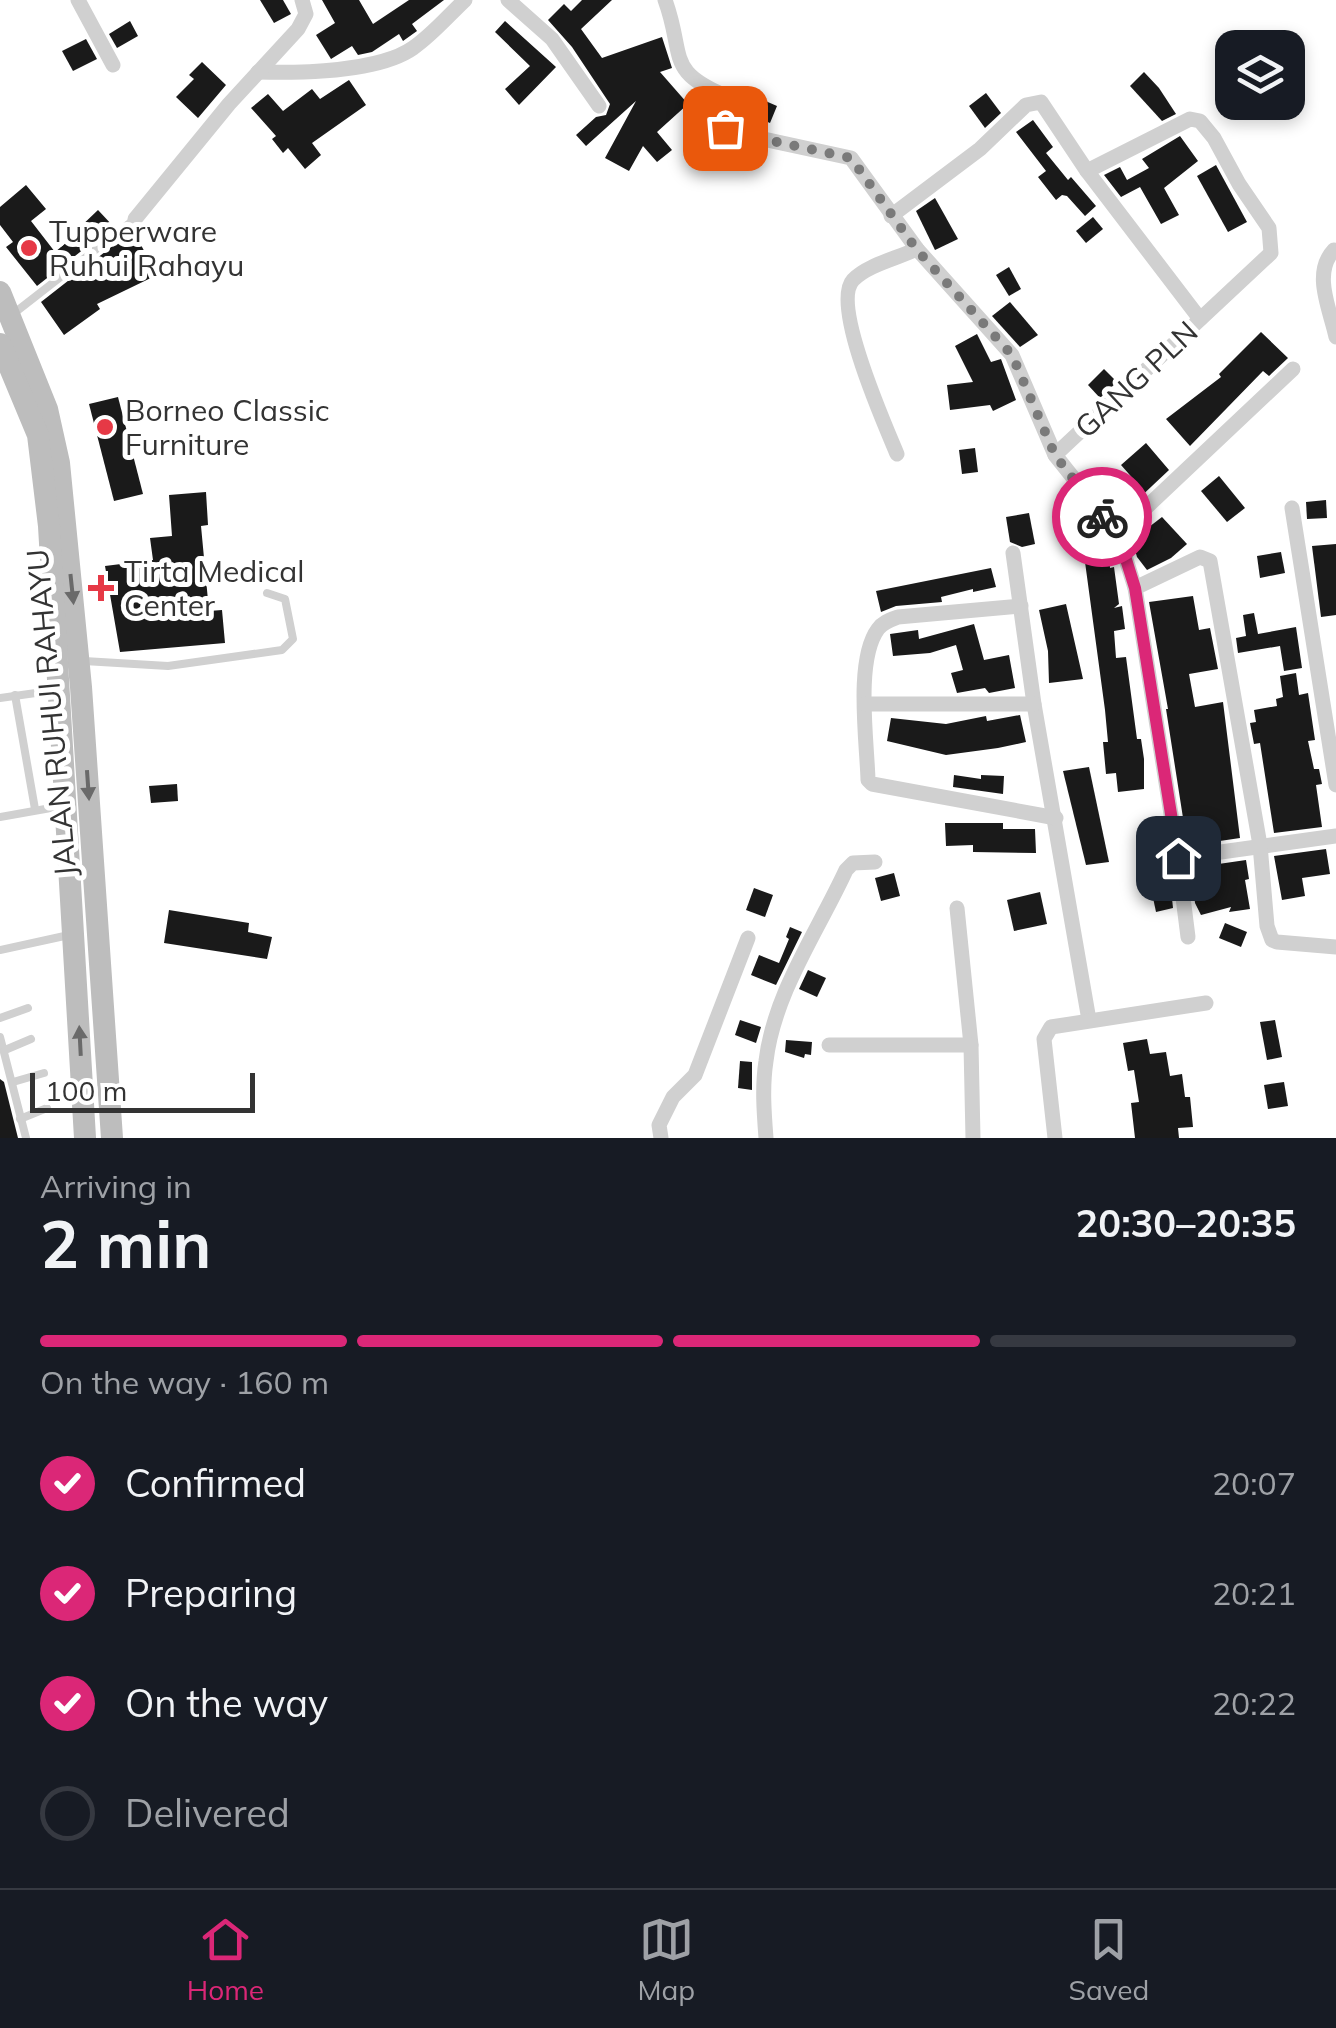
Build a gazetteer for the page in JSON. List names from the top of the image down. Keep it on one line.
{"streets":{"main road":["JALAN RUHUI RAHAYU"],"street":["GANG PLN"]},"places":{"other":["Tupperware Ruhui Rahayu","Borneo Classic Furniture"],"health":["Tirta Medical Center"]},"scale_bar":"100 m","page":{"scale":"100 m","heading":["2 min","Arriving in","20:30–20:35"],"bar":"On the way · 160 m","list":[["Confirmed","20:07"],["Preparing","20:21"],["On the way","20:22"],"Delivered"],"tabs":["Home","Map","Saved"]}}
